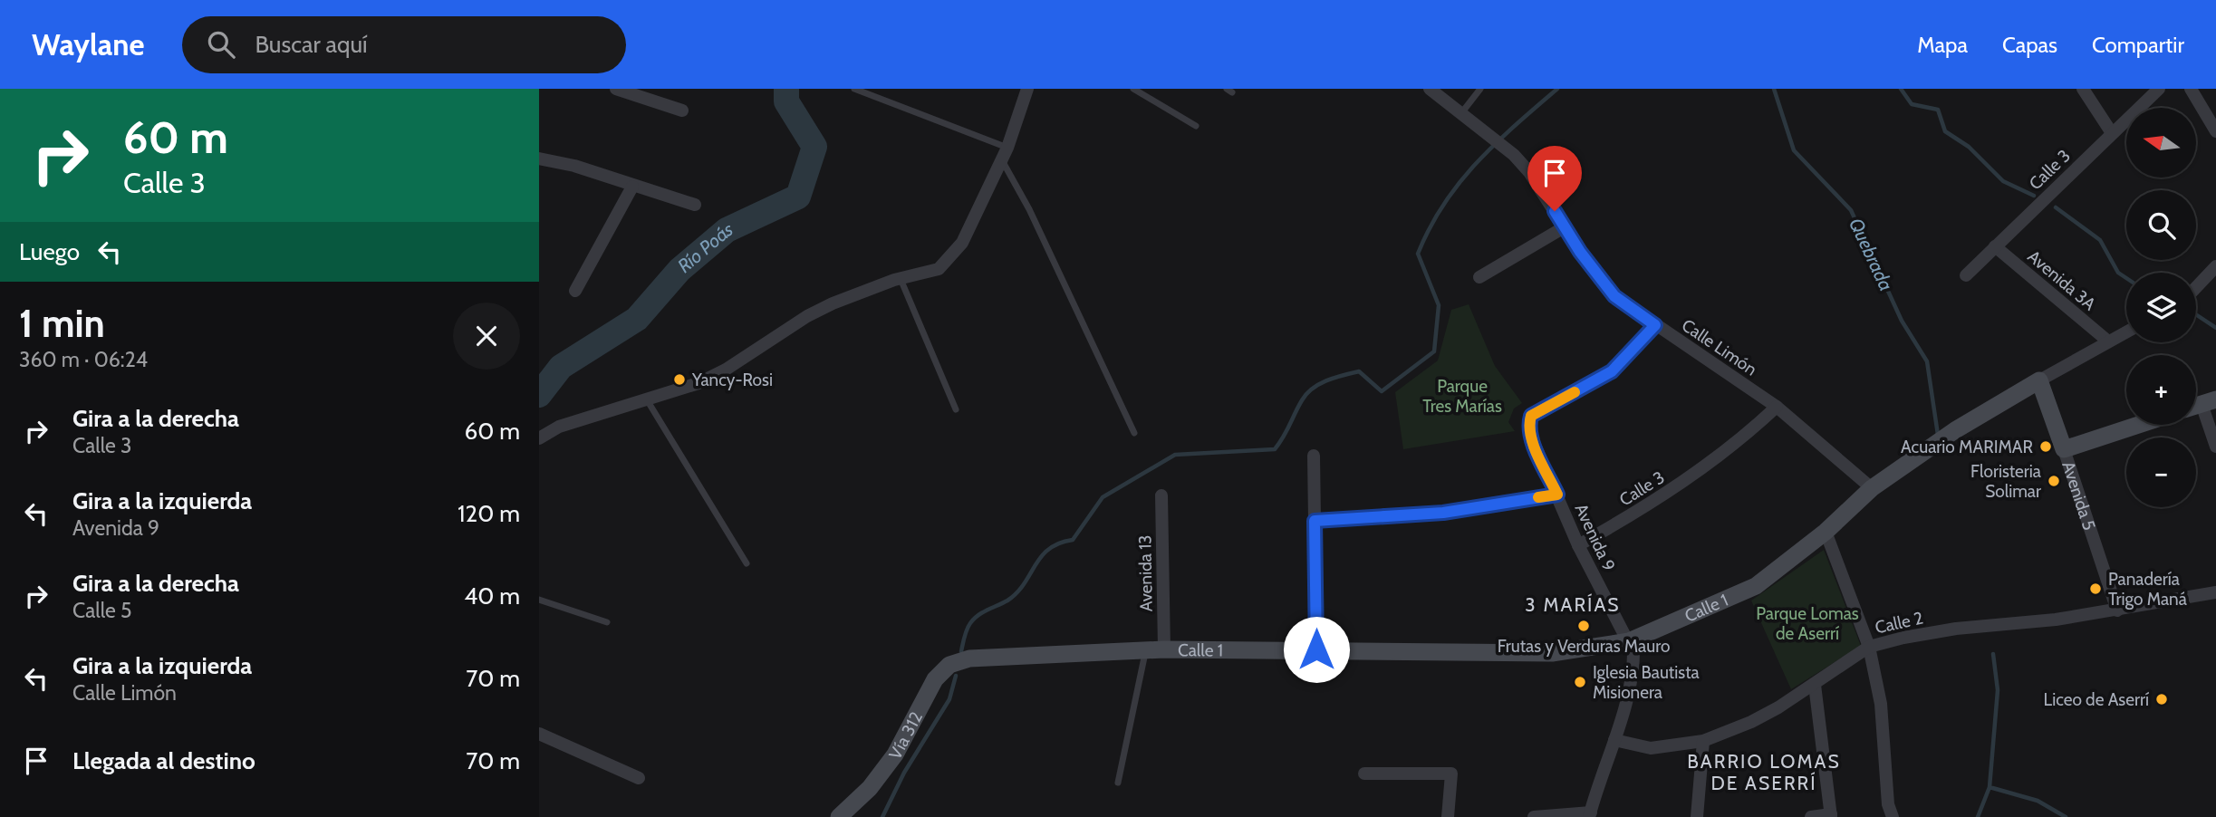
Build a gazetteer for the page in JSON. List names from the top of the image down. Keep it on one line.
{"streets":{"street":["Calle 3","Avenida 3A","Calle Limón","Avenida 5","Avenida 9","Avenida 13","Calle 1","Calle 2","Vía 312"]},"crossings":[["Calle 3","Avenida 3A"],["Calle 3","Calle Limón"],["Calle 3","Avenida 9"],["Avenida 3A","Calle 1"],["Calle Limón","Avenida 9"],["Calle Limón","Calle 1"],["Avenida 5","Calle 1"],["Avenida 5","Calle 2"],["Avenida 9","Calle 1"],["Avenida 9","Calle 2"],["Avenida 13","Calle 1"],["Calle 1","Vía 312"]],"districts":["3 MARÍAS","BARRIO LOMAS DE ASERRÍ"],"water":["Río Poás","Quebrada"],"parks":["Parque Tres Marías","Parque Lomas de Aserrí"],"places":["Yancy-Rosi","Acuario MARIMAR","Floristeria Solimar","Panadería Trigo Maná","Frutas y Verduras Mauro","Iglesia Bautista Misionera","Liceo de Aserrí"],"north":"left","page":{"header":"Waylane","search":"Buscar aquí","nav":["Mapa","Capas","Compartir"],"turn":["60 m","Calle 3"],"map_buttons":["+","−"],"then":"Luego","heading":["1 min","360 m · 06:24"],"list":[{"name":"Gira a la derecha","note":"Calle 3","value":"60 m"},{"name":"Gira a la izquierda","note":"Avenida 9","value":"120 m"},{"name":"Gira a la derecha","note":"Calle 5","value":"40 m"},{"name":"Gira a la izquierda","note":"Calle Limón","value":"70 m"},{"name":"Llegada al destino","value":"70 m"}]}}
